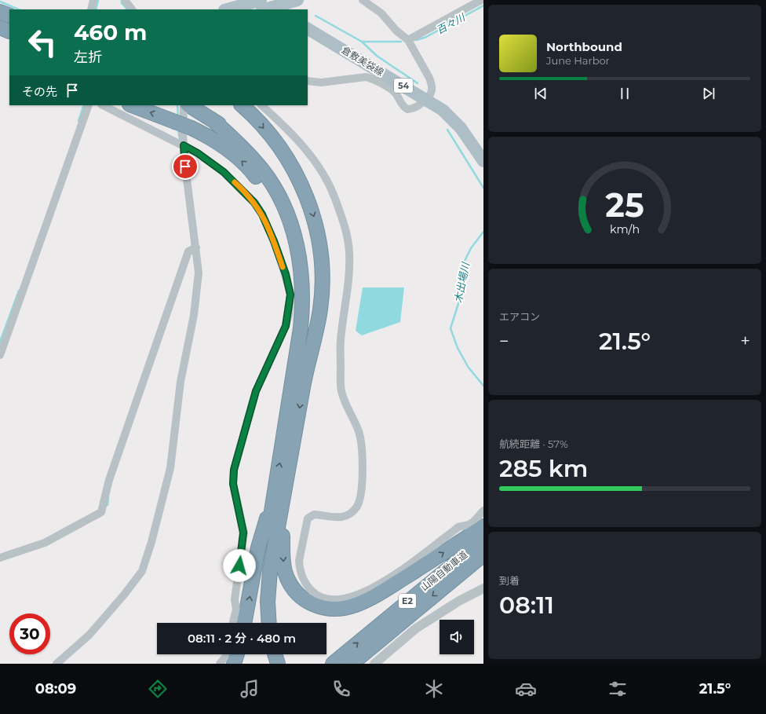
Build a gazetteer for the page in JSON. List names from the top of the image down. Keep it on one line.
{"streets":{"highway":["山陽自動車道","E2"],"main road":["倉敷美袋線","54"]},"water":["百々川","木出場川"],"page":{"turn":["460 m","左折"],"song":["Northbound","June Harbor"],"then":"その先","tile":["エアコン",["航続距離 · 57%","285 km"],["到着","08:11"]],"heat":["−","21.5°","+"],"limit":"30","trip":"08:11 · 2 分 · 480 m","tabs":["08:09","21.5°"],"gauge":["25","km/h"]}}
